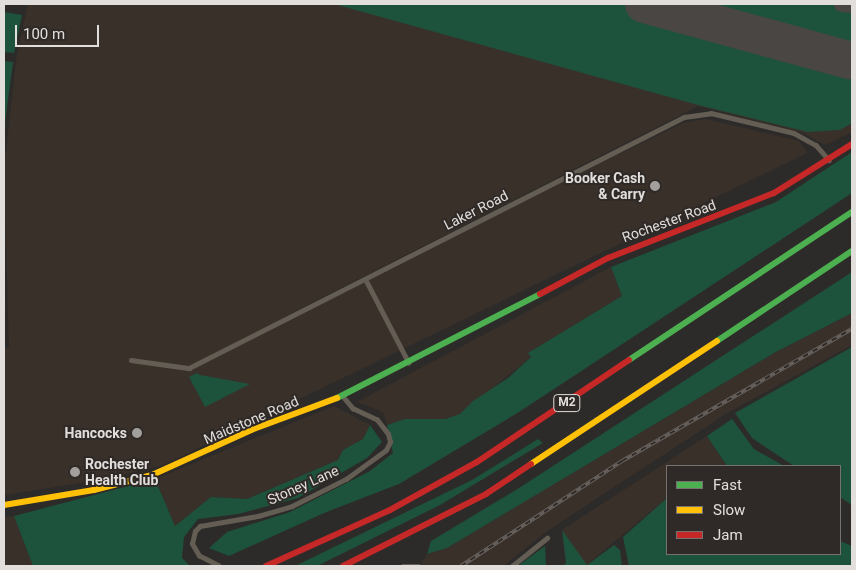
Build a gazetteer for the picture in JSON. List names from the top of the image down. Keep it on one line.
{"streets":{"main road":["Rochester Road","M2","Maidstone Road"],"street":["Laker Road","Stoney Lane"]},"crossings":[["Laker Road","Rochester Road"],["Rochester Road","Maidstone Road"],["Maidstone Road","Stoney Lane"]],"places":["Booker Cash & Carry","Hancocks","Rochester Health Club"],"legend":["Fast","Slow","Jam"],"scale_bar":"100 m"}
